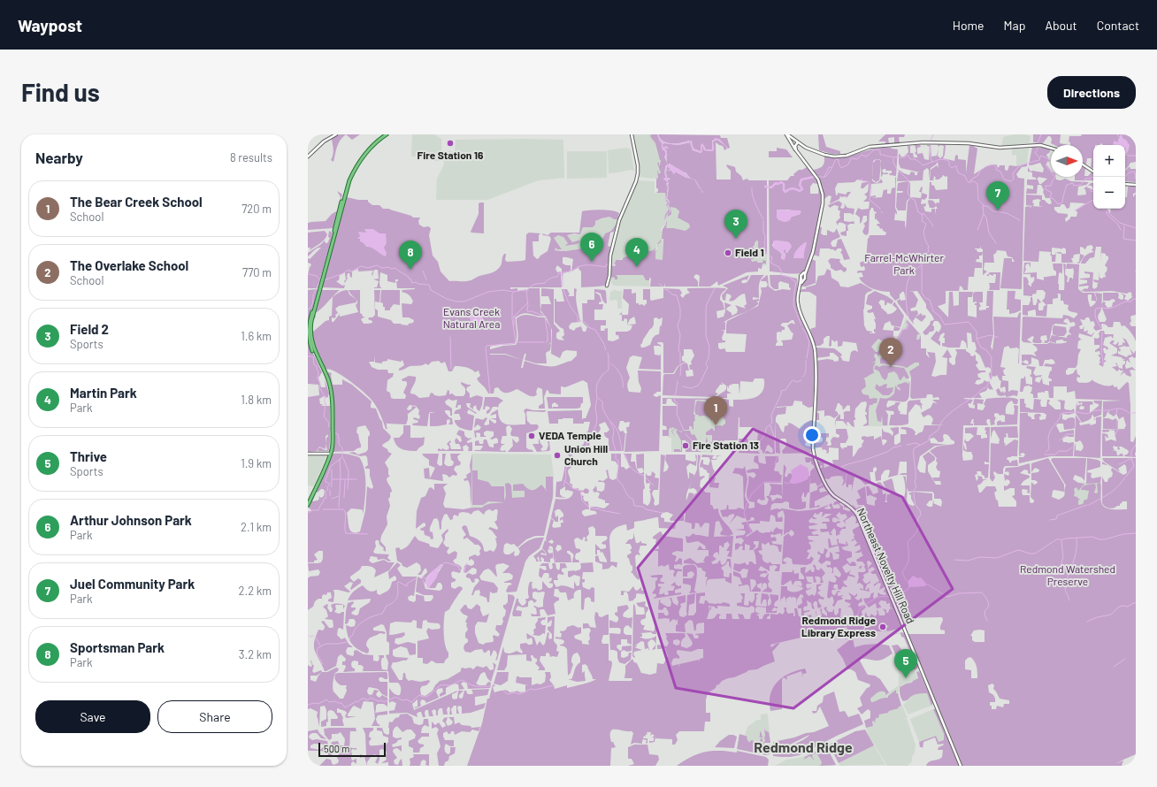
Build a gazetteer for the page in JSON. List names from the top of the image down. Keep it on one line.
{"streets":{"main road":["Northeast Novelty Hill Road"]},"districts":["Redmond Ridge"],"parks":["Farrel-McWhirter Park","Evans Creek Natural Area","Redmond Watershed Preserve"],"places":["Fire Station 16","Field 1","VEDA Temple","Fire Station 13","Union Hill Church","Redmond Ridge Library Express"],"scale_bar":"500 m","north":"right","page":{"header":"Waypost","nav":["Home","Map","About","Contact"],"buttons":["Directions",["Save","Share"]],"title":"Find us","heading":["Nearby","8 results"],"map_buttons":["+","−"],"list":[{"mark":"1","name":"The Bear Creek School","note":"School","value":"720 m"},{"mark":"2","name":"The Overlake School","note":"School","value":"770 m"},{"mark":"3","name":"Field 2","note":"Sports","value":"1.6 km"},{"mark":"4","name":"Martin Park","note":"Park","value":"1.8 km"},{"mark":"5","name":"Thrive","note":"Sports","value":"1.9 km"},{"mark":"6","name":"Arthur Johnson Park","note":"Park","value":"2.1 km"},{"mark":"7","name":"Juel Community Park","note":"Park","value":"2.2 km"},{"mark":"8","name":"Sportsman Park","note":"Park","value":"3.2 km"}],"pins":["7","3","6","4","8","2","1","5"],"scale":"500 m"}}
